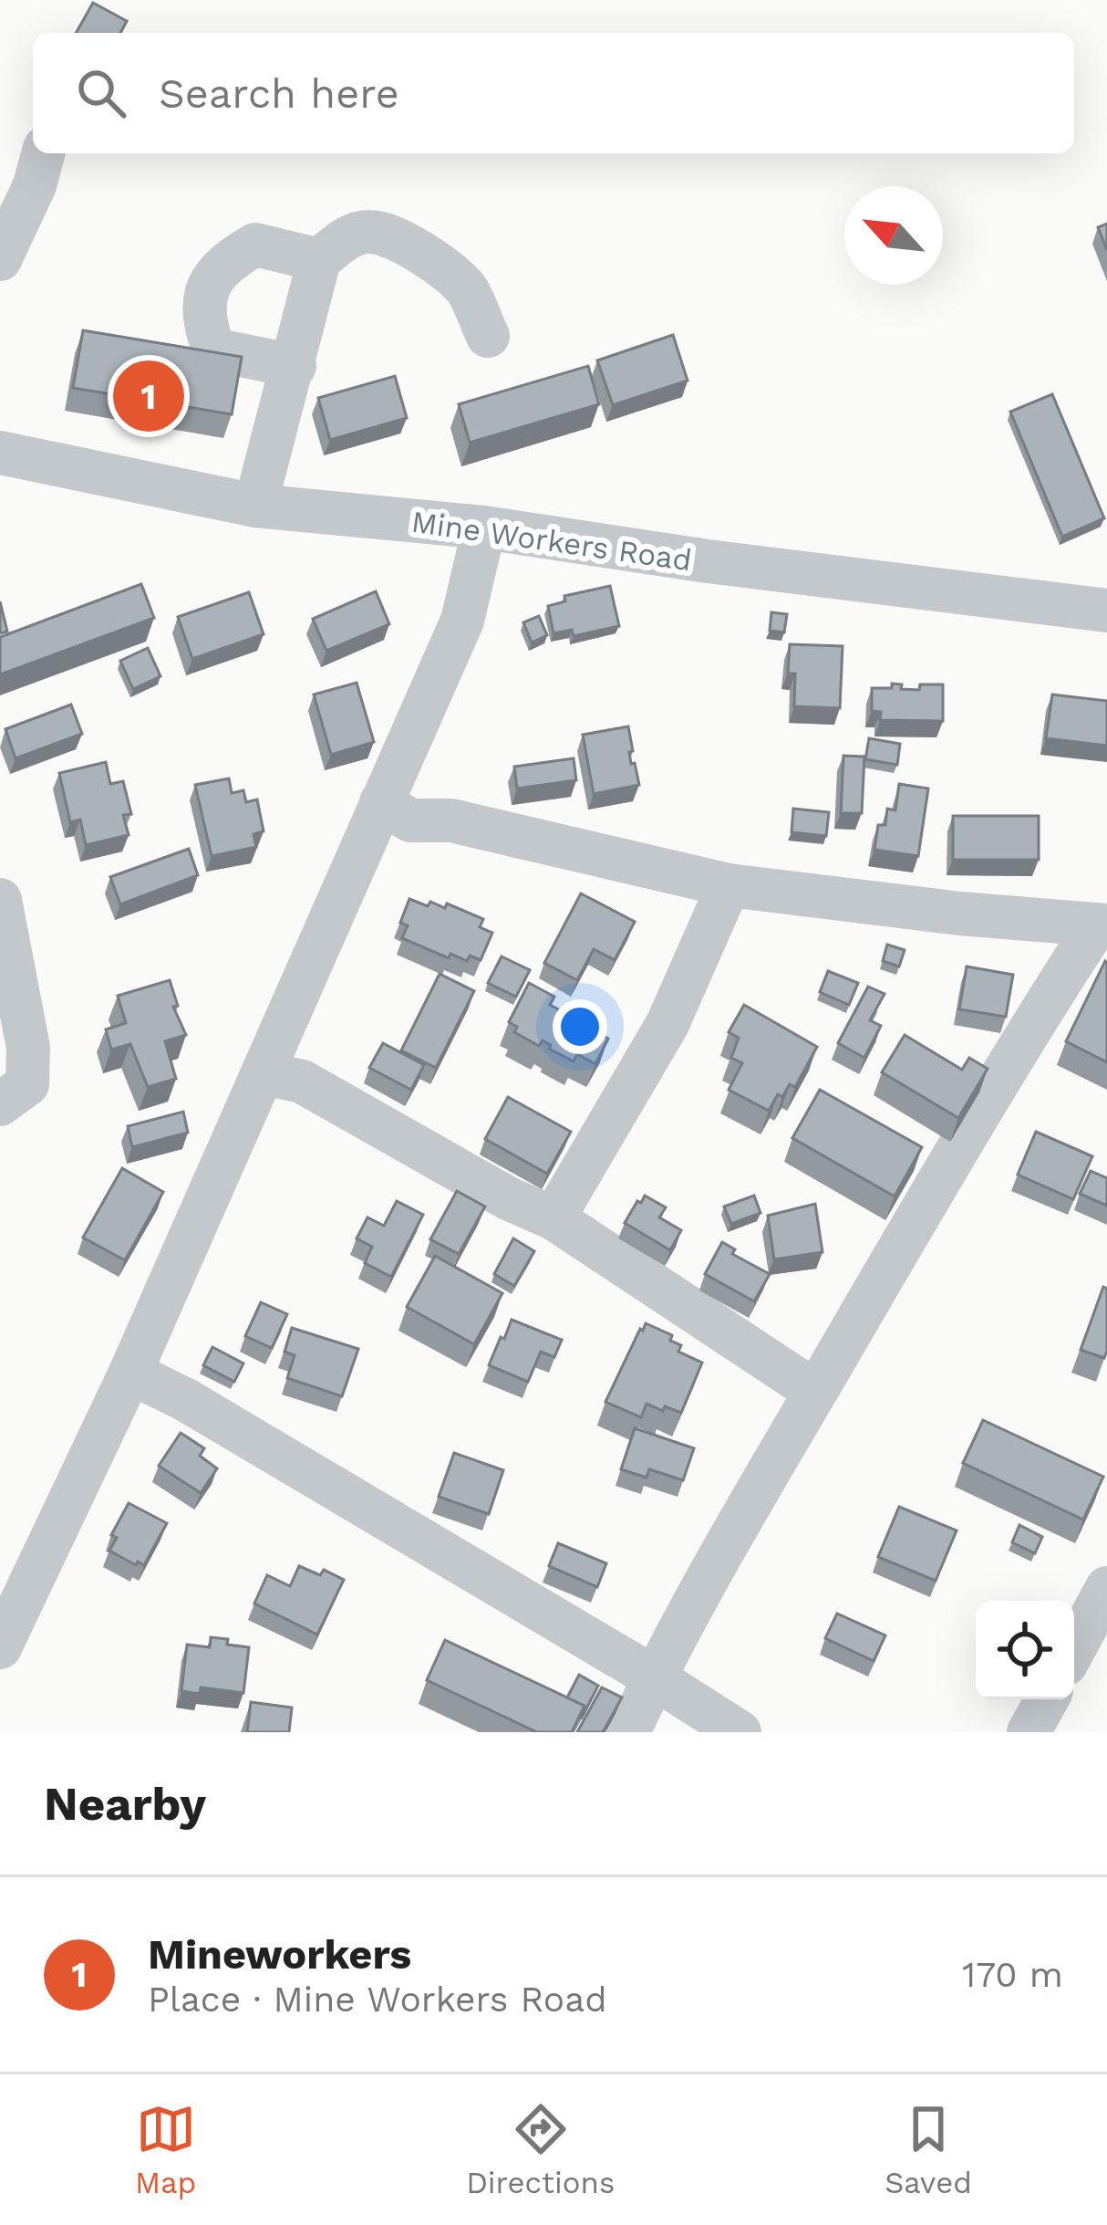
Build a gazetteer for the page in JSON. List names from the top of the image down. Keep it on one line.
{"streets":{"street":["Mine Workers Road"]},"north":"top left","page":{"search":"Search here","pins":"1","heading":"Nearby","list":[{"mark":"1","name":"Mineworkers","note":"Place · Mine Workers Road","value":"170 m"}],"nav":["Map","Directions","Saved"]}}
